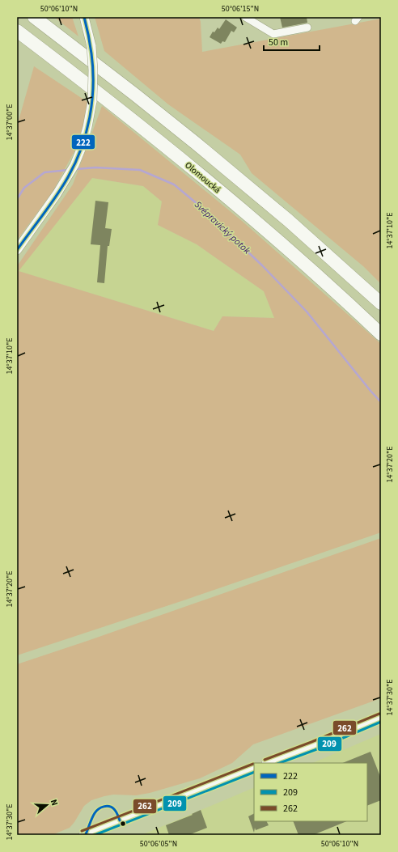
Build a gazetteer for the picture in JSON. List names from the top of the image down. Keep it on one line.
{"streets":{"highway":["Olomoucká"]},"water":["Svépravický potok"],"lines":["transit line 222","transit line 262","transit line 209"],"legend":["222","209","262"],"scale_bar":"50 m","north":"right","coordinates":["50°06'10\"N","50°06'15\"N","14°37'00\"E","14°37'10\"E","14°37'20\"E","14°37'30\"E","50°06'05\"N"]}
